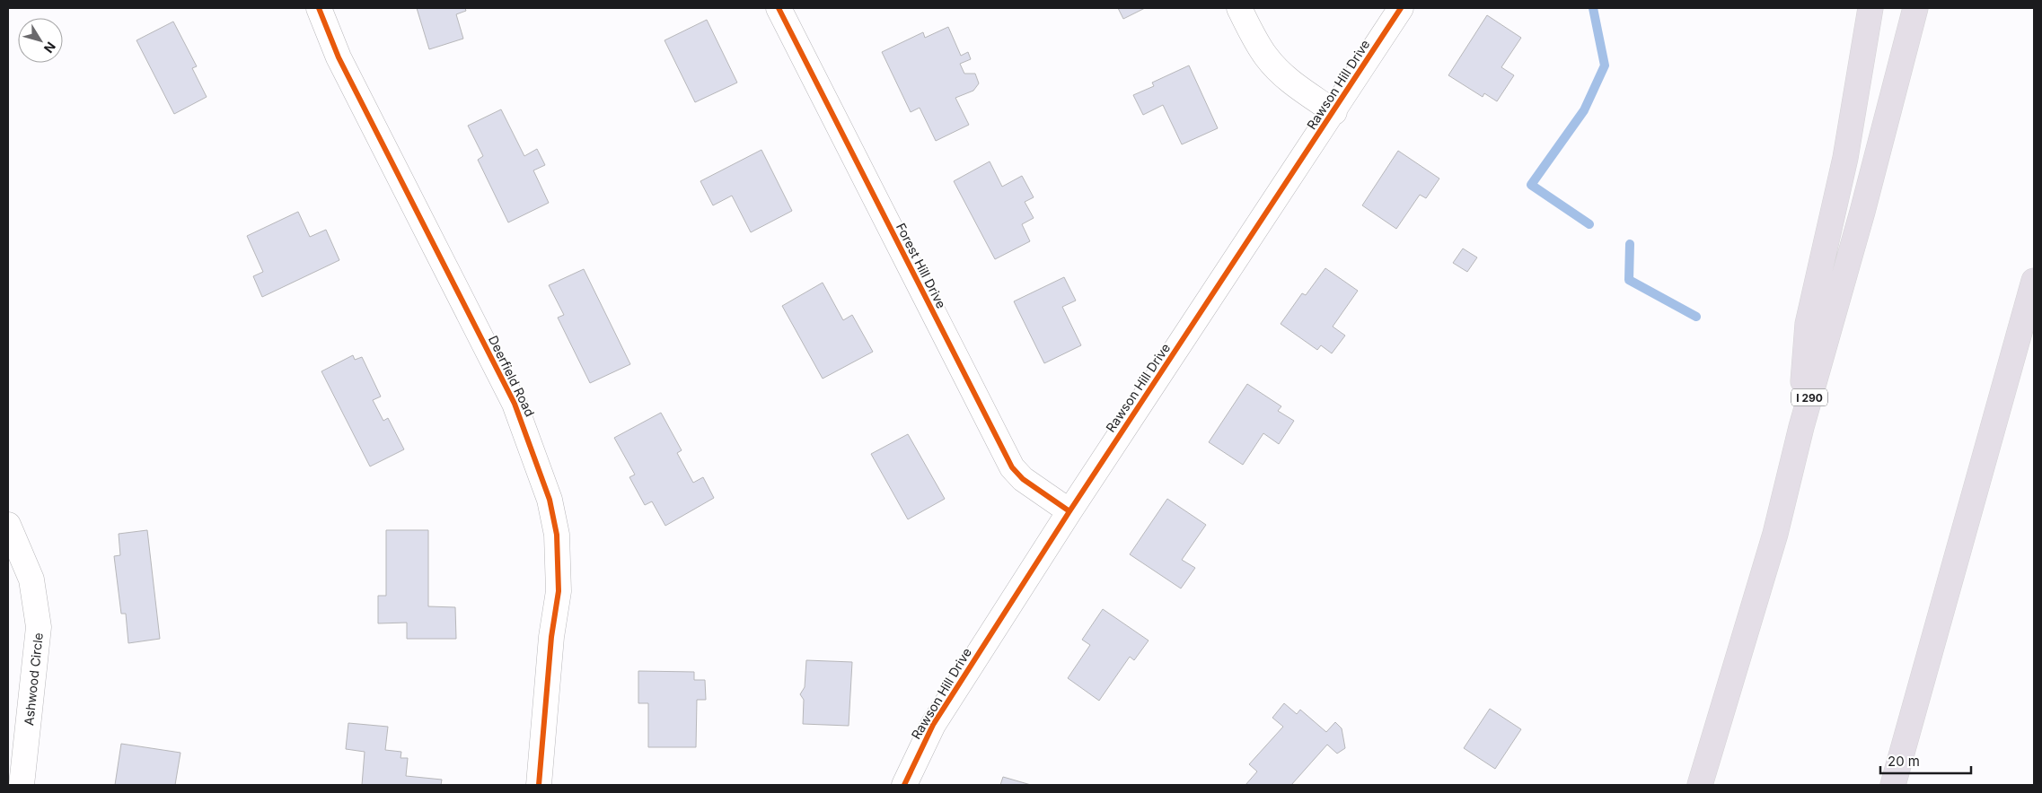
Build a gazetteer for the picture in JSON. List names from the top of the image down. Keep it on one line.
{"streets":{"highway":["I 290"],"street":["Rawson Hill Drive","Forest Hill Drive","Deerfield Road","Ashwood Circle"]},"crossings":[["Rawson Hill Drive","Forest Hill Drive"]],"scale_bar":"20 m","north":"bottom right"}
